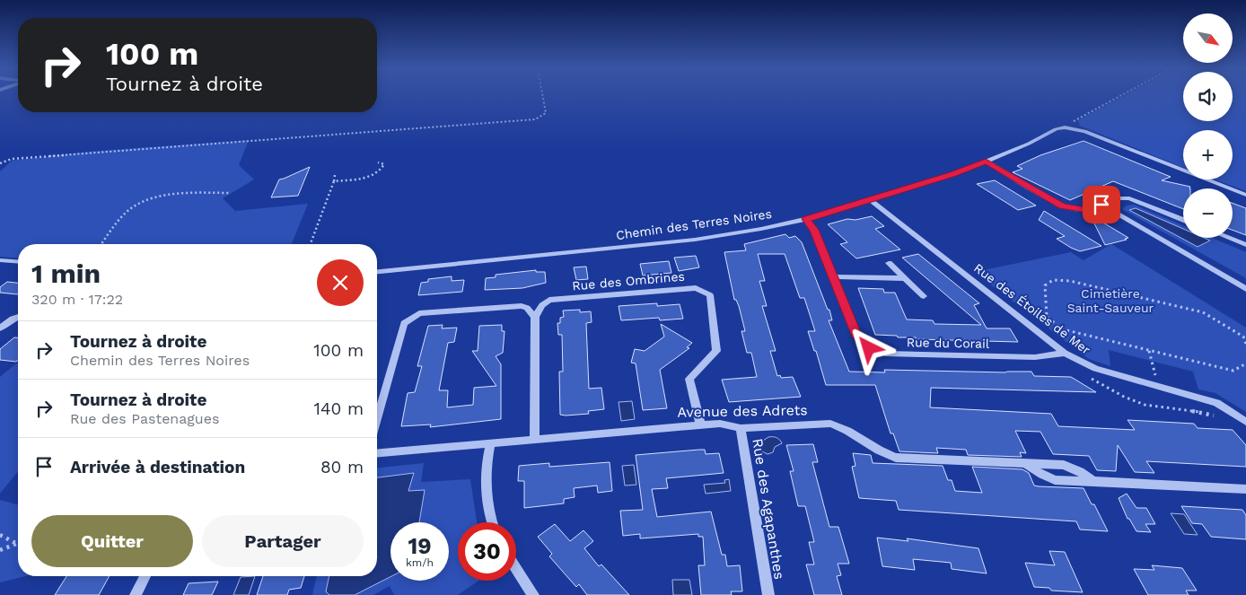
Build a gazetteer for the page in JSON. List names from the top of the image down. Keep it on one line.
{"streets":{"street":["Chemin des Terres Noires","Rue des Ombrines","Rue des Étoiles de Mer","Rue du Corail","Avenue des Adrets","Rue des Agapanthes"]},"crossings":[["Chemin des Terres Noires","Rue des Étoiles de Mer"],["Chemin des Terres Noires","Rue du Corail"],["Rue des Ombrines","Avenue des Adrets"],["Rue des Étoiles de Mer","Rue du Corail"],["Avenue des Adrets","Rue des Agapanthes"]],"parks":["Cimetière Saint-Sauveur"],"north":"bottom right","page":{"map_buttons":["+","−"],"turn":["100 m","Tournez à droite"],"heading":["1 min","320 m · 17:22"],"list":[{"name":"Tournez à droite","note":"Chemin des Terres Noires","value":"100 m"},{"name":"Tournez à droite","note":"Rue des Pastenagues","value":"140 m"},{"name":"Arrivée à destination","value":"80 m"}],"buttons":["Quitter","Partager"],"speed":"19 km/h","limit":"30"}}
